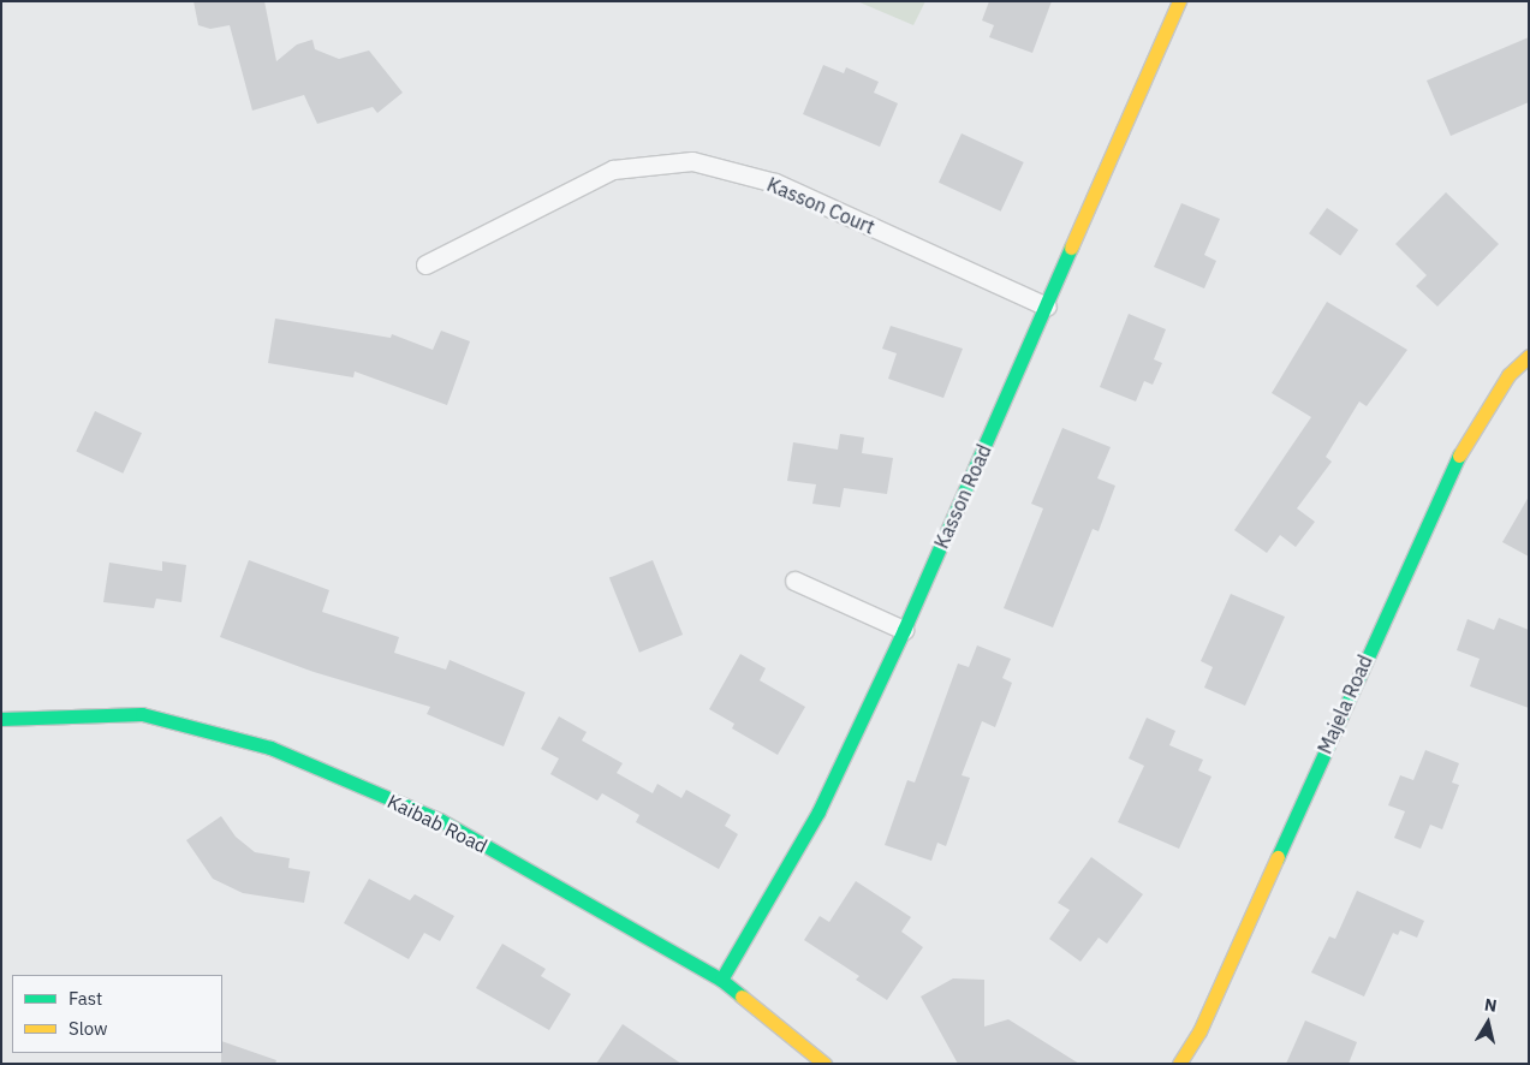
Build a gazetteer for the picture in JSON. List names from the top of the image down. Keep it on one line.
{"streets":{"street":["Kasson Court","Kasson Road","Majela Road","Kaibab Road"]},"crossings":[["Kasson Court","Kasson Road"],["Kasson Road","Kaibab Road"]],"legend":["Fast","Slow"],"north":"top"}
